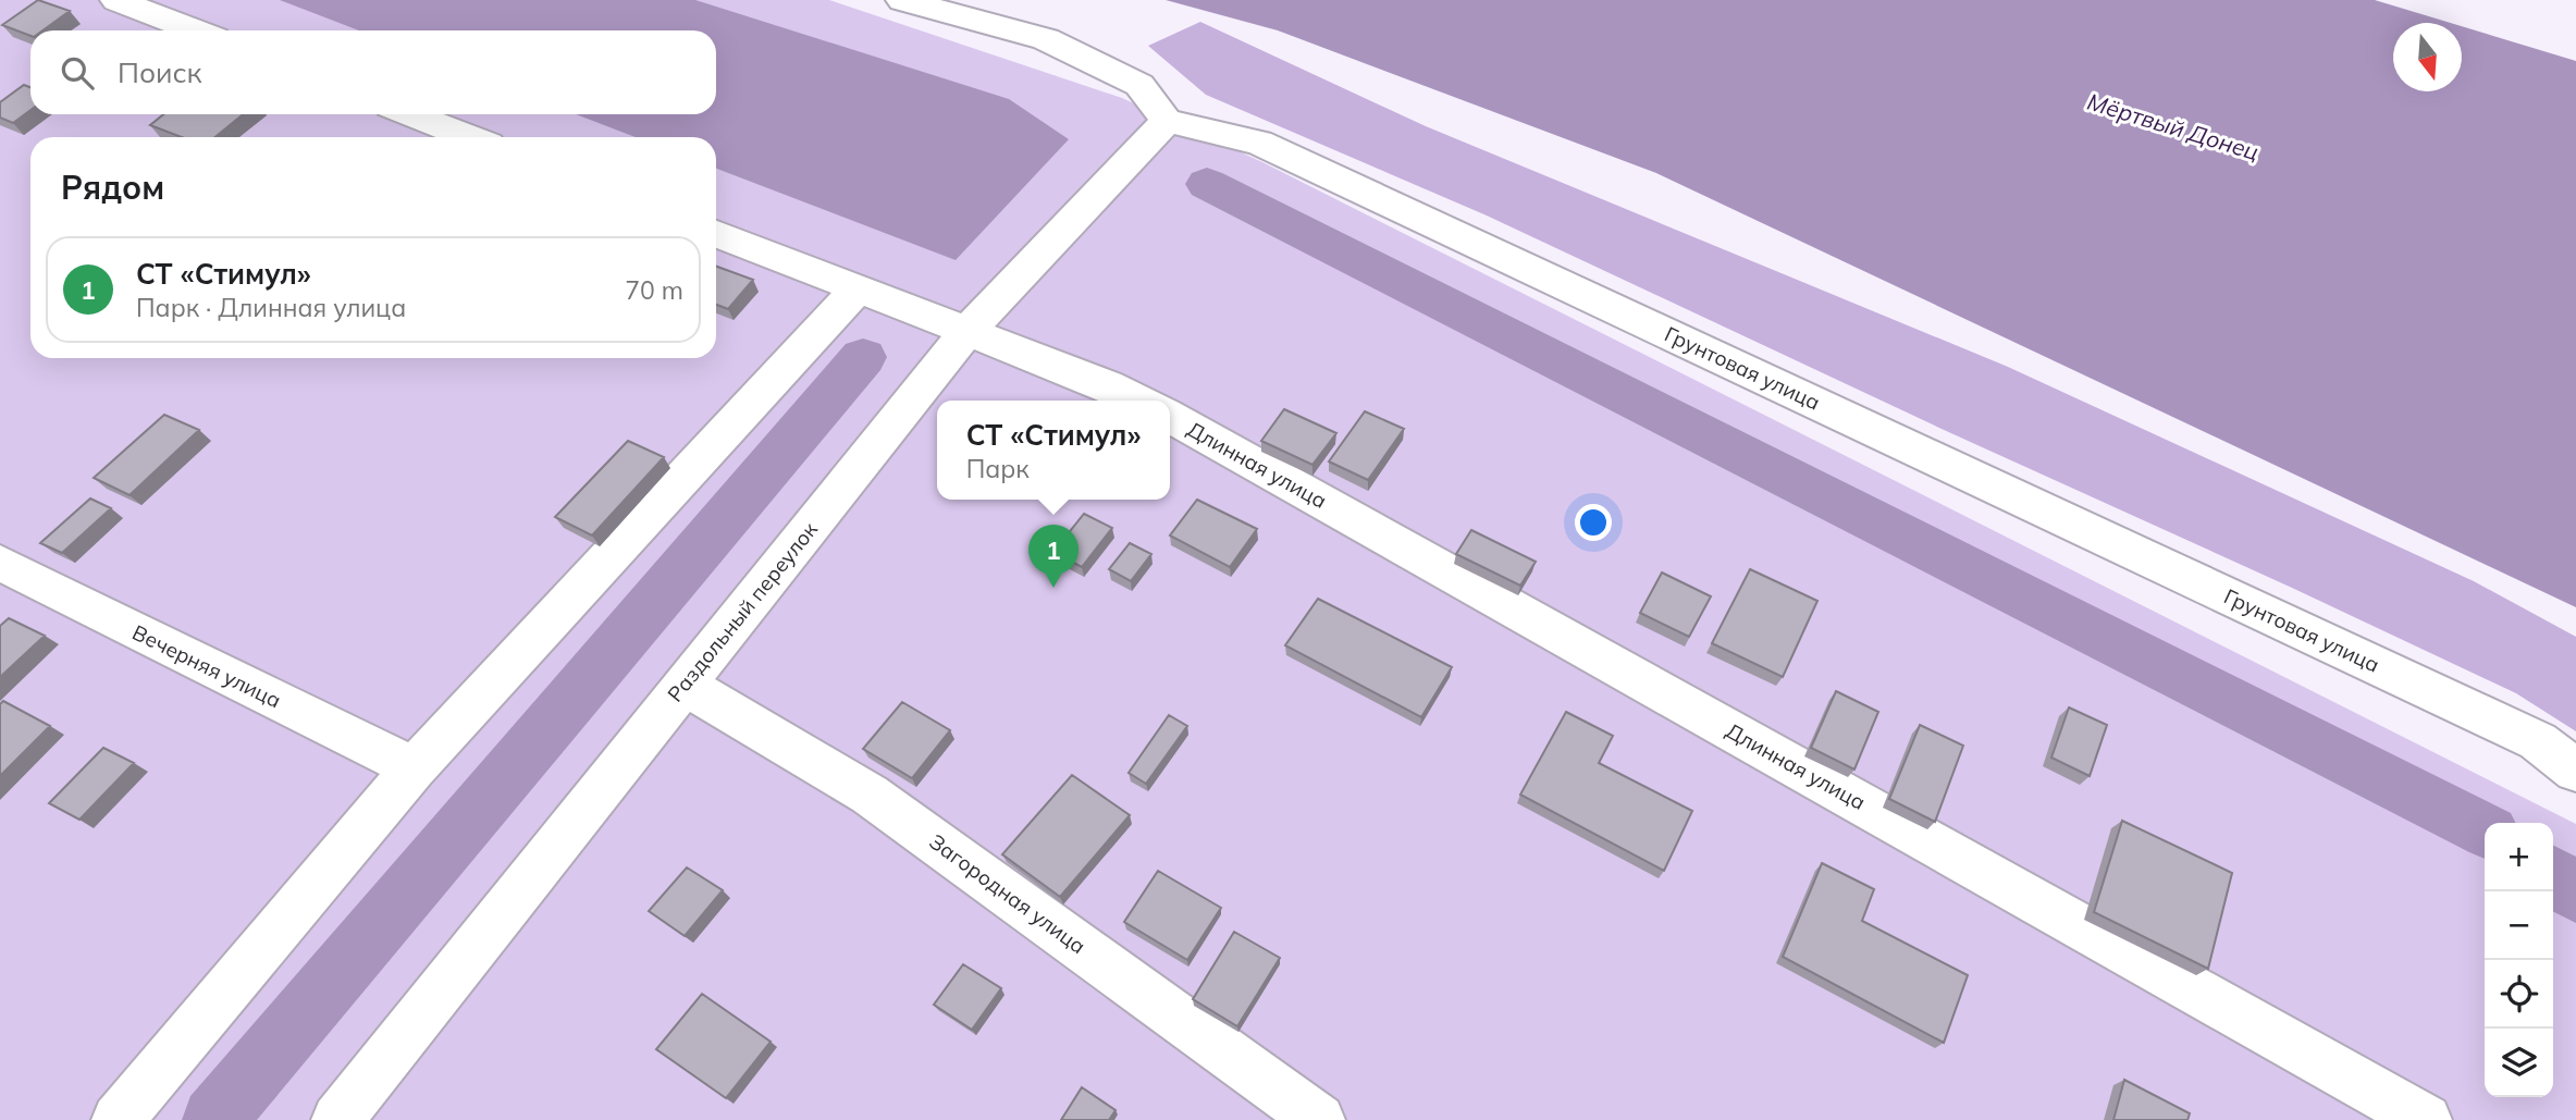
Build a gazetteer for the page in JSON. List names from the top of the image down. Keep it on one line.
{"streets":{"street":["Грунтовая улица","Длинная улица","Раздольный переулок","Вечерняя улица","Загородная улица"]},"crossings":[["Грунтовая улица","Раздольный переулок"],["Раздольный переулок","Загородная улица"]],"water":["Мёртвый Донец"],"north":"bottom","page":{"search":"Поиск","heading":"Рядом","list":[{"mark":"1","name":"СТ «Стимул»","note":"Парк · Длинная улица","value":"70 m"}],"popup":["СТ «Стимул»","Парк"],"pins":"1","map_buttons":["+","−"]}}
